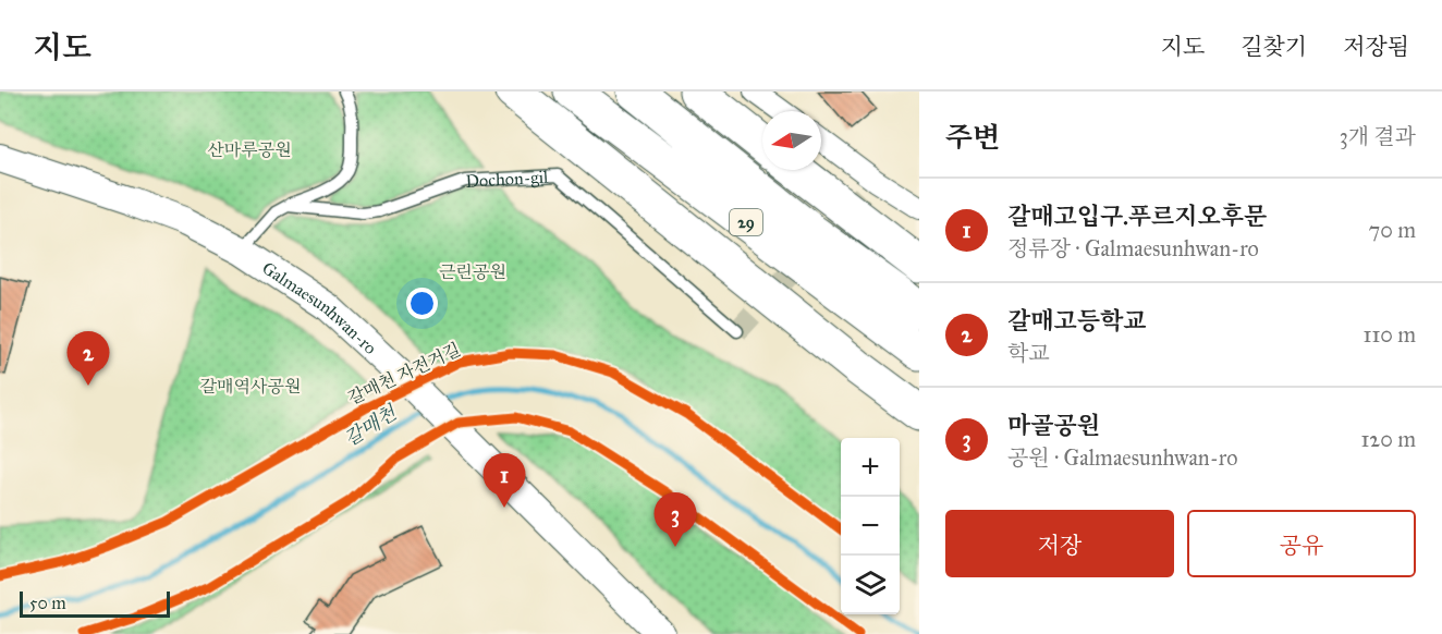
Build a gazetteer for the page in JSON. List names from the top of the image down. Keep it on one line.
{"streets":{"highway":["29"],"street":["Galmaesunhwan-ro"],"lane":["Dochon-gil"],"cycle path":["갈매천 자전거길"]},"water":["갈매천"],"parks":["산마루공원","근린공원","갈매역사공원"],"scale_bar":"50 m","north":"left","page":{"header":"지도","nav":["지도","길찾기","저장됨"],"heading":["주변","3개 결과"],"list":[{"mark":"1","name":"갈매고입구.푸르지오후문","note":"정류장 · Galmaesunhwan-ro","value":"70 m"},{"mark":"2","name":"갈매고등학교","note":"학교","value":"110 m"},{"mark":"3","name":"마골공원","note":"공원 · Galmaesunhwan-ro","value":"120 m"}],"pins":["2","1","3"],"map_buttons":["+","−"],"buttons":["저장","공유"],"scale":"50 m"}}
